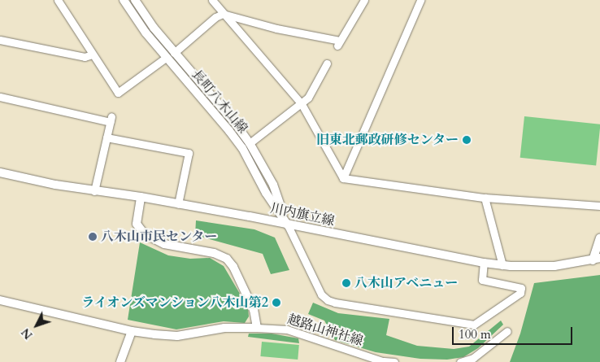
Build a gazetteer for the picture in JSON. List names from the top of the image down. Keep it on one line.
{"streets":{"street":["長町八木山線","川内旗立線","越路山神社線"]},"crossings":[["長町八木山線","川内旗立線"]],"places":["旧東北郵政研修センター","八木山市民センター","八木山アベニュー","ライオンズマンション八木山第2"],"scale_bar":"100 m","north":"bottom left"}
